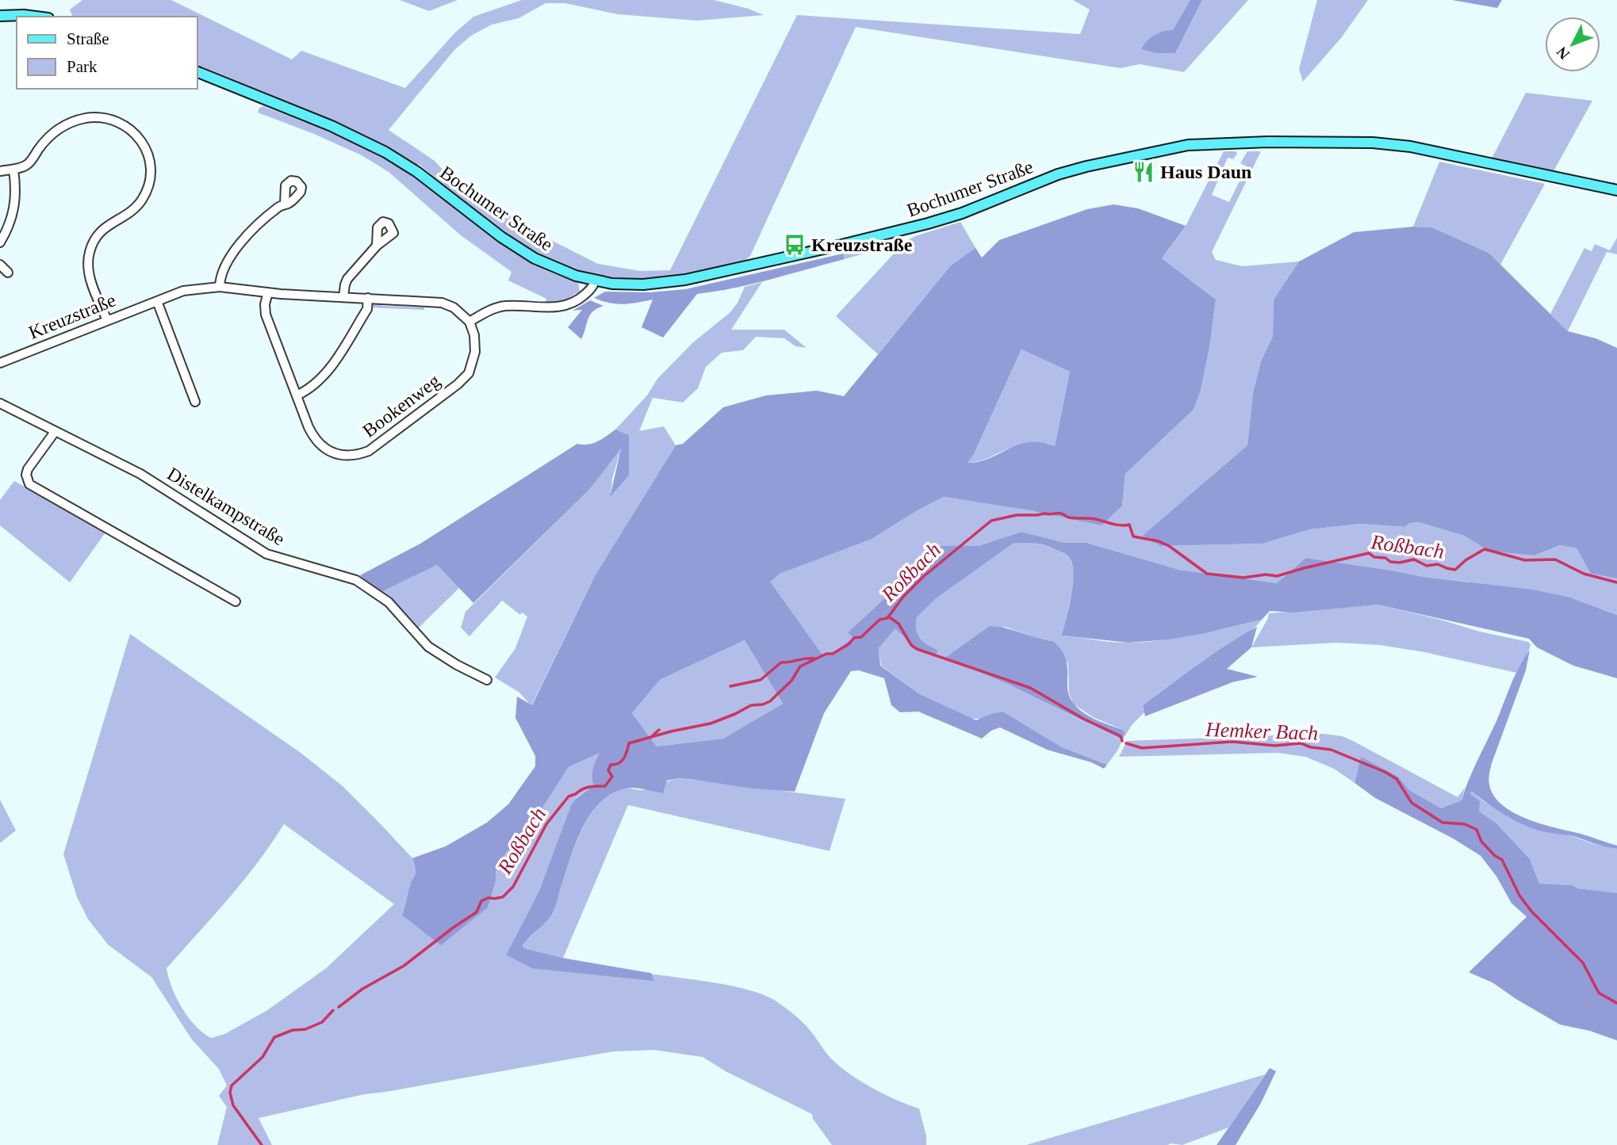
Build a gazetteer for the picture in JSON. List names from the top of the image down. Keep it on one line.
{"streets":{"main road":["Bochumer Straße"],"street":["Kreuzstraße","Bookenweg","Distelkampstraße"]},"crossings":[["Kreuzstraße","Bookenweg"]],"water":["Roßbach","Hemker Bach"],"places":{"restaurant":["Haus Daun"],"bus stop":["Kreuzstraße"]},"legend":["Straße","Park"],"north":"bottom left"}
